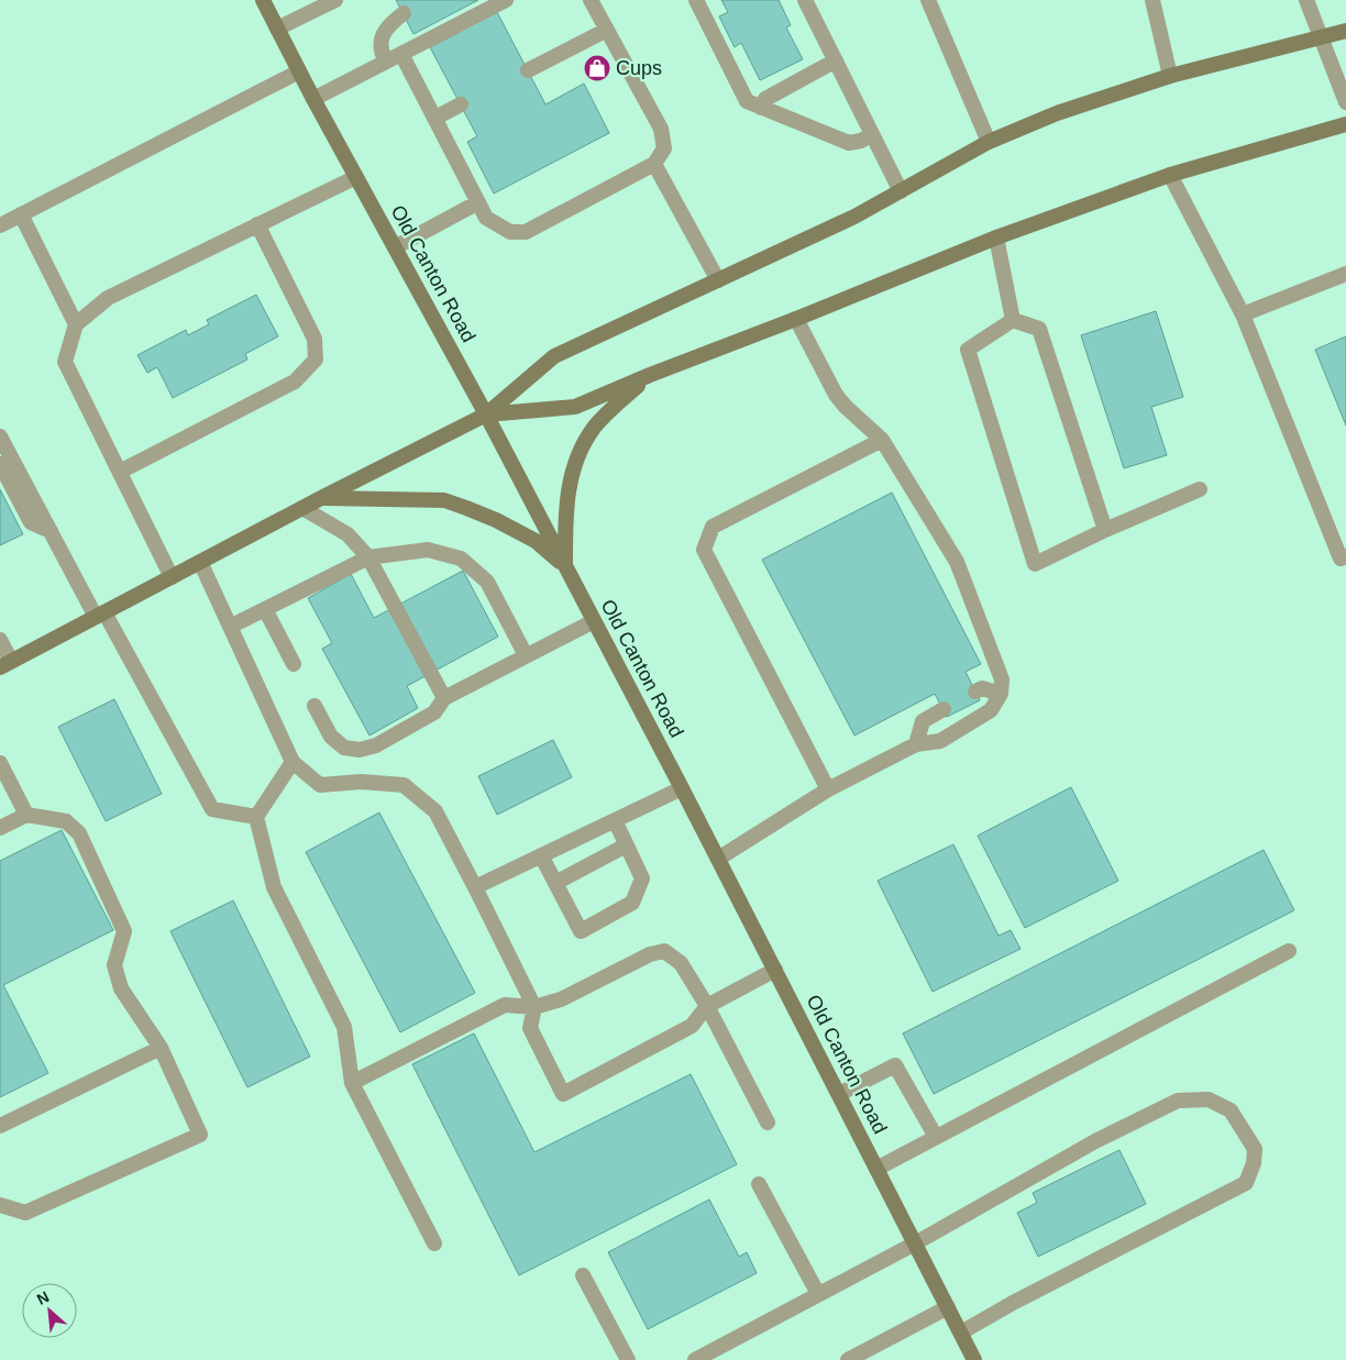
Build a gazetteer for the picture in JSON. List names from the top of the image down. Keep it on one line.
{"streets":{"main road":["Old Canton Road"]},"places":{"shop":["Cups"]},"north":"top left"}
